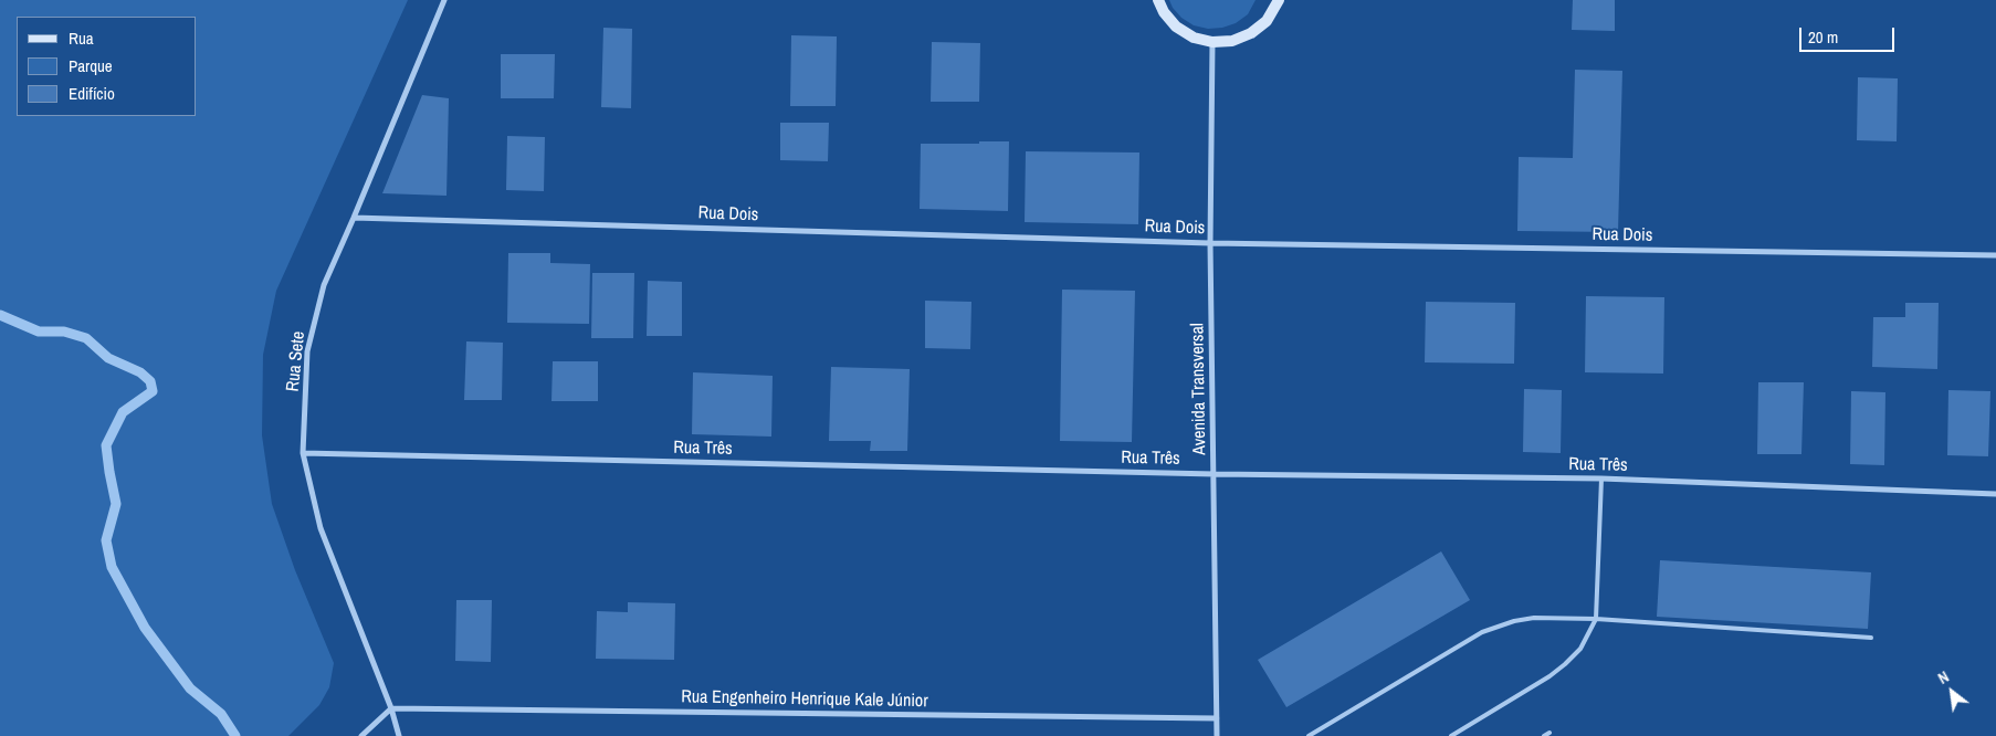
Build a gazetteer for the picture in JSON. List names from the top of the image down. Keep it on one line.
{"streets":{"street":["Rua Dois","Rua Sete","Avenida Transversal","Rua Três","Rua Engenheiro Henrique Kale Júnior"]},"crossings":[["Rua Dois","Rua Sete"],["Rua Dois","Avenida Transversal"],["Rua Sete","Rua Três"],["Rua Sete","Rua Engenheiro Henrique Kale Júnior"],["Avenida Transversal","Rua Três"],["Avenida Transversal","Rua Engenheiro Henrique Kale Júnior"]],"legend":["Rua","Parque","Edifício"],"scale_bar":"20 m","north":"top left"}
